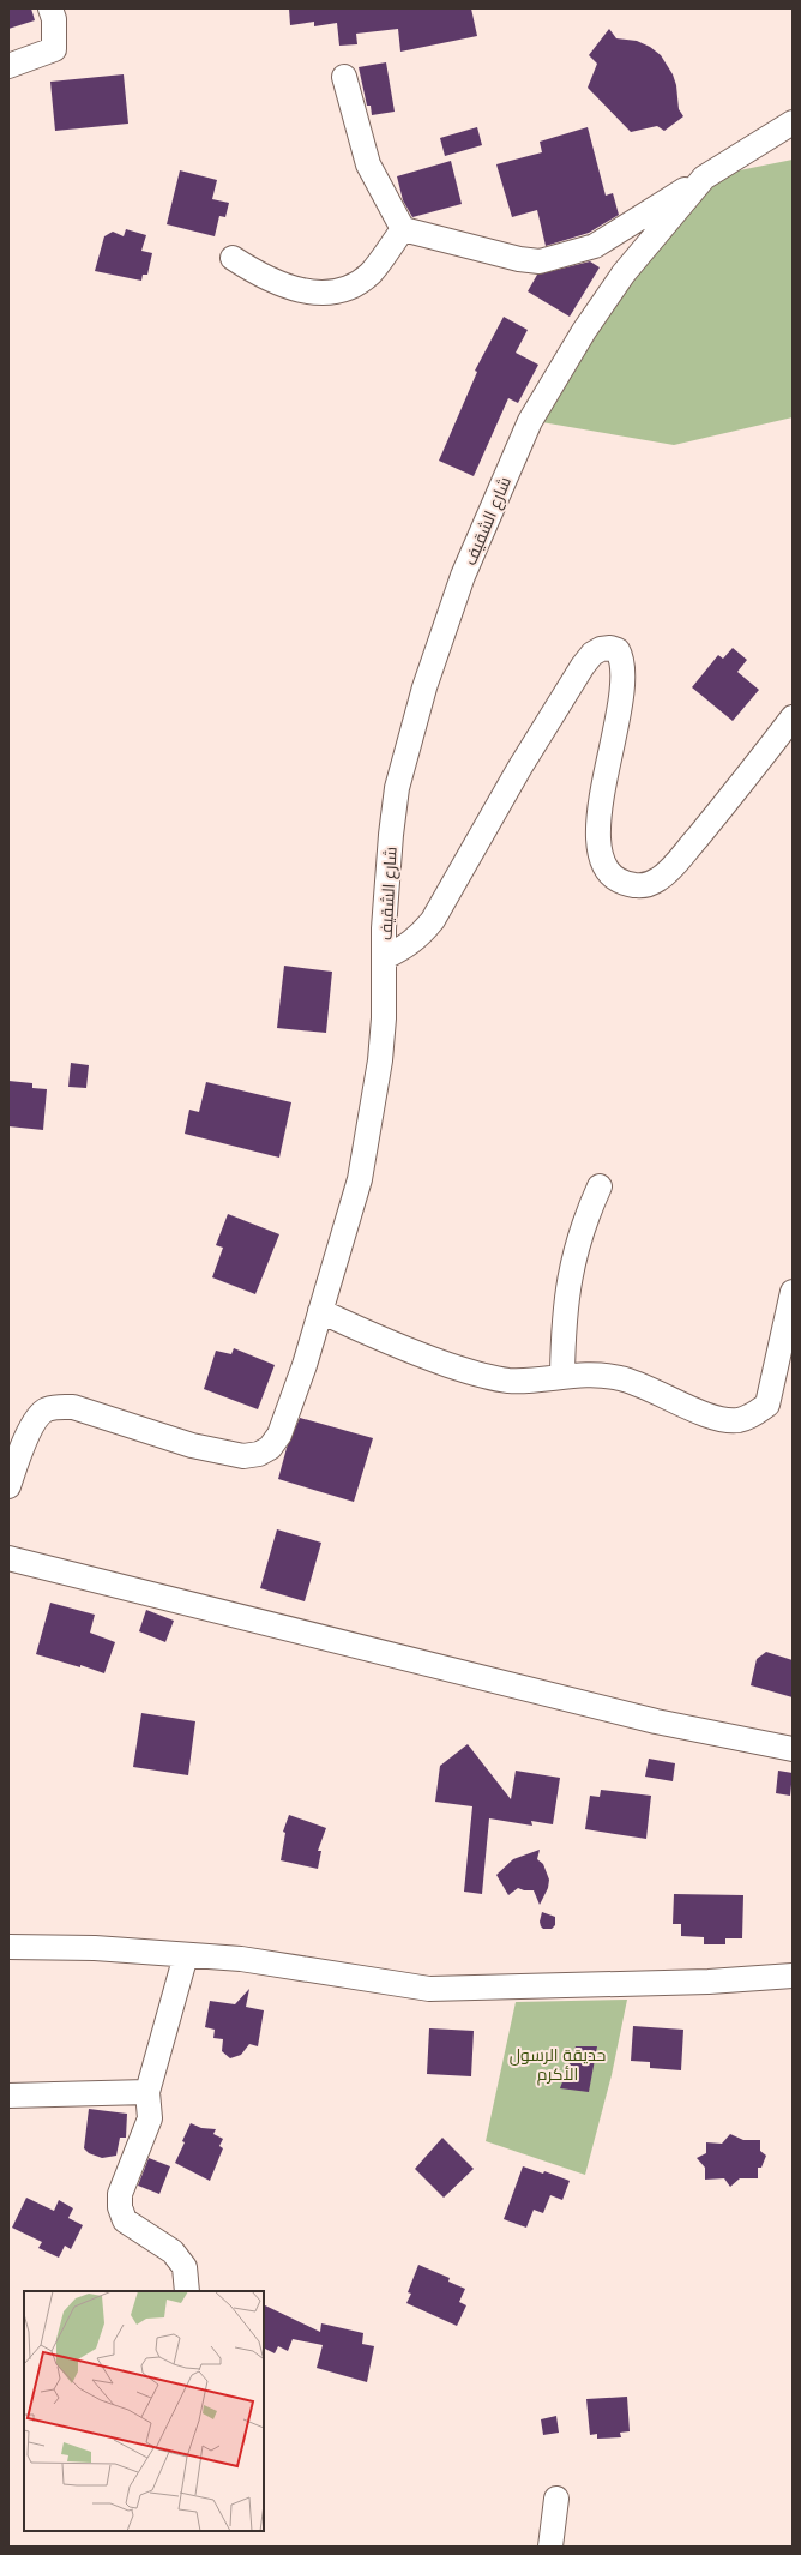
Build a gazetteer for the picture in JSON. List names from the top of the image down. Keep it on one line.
{"streets":{"street":["شارع الشقيف"]},"parks":["حديقة الرسول الأكرم"]}
